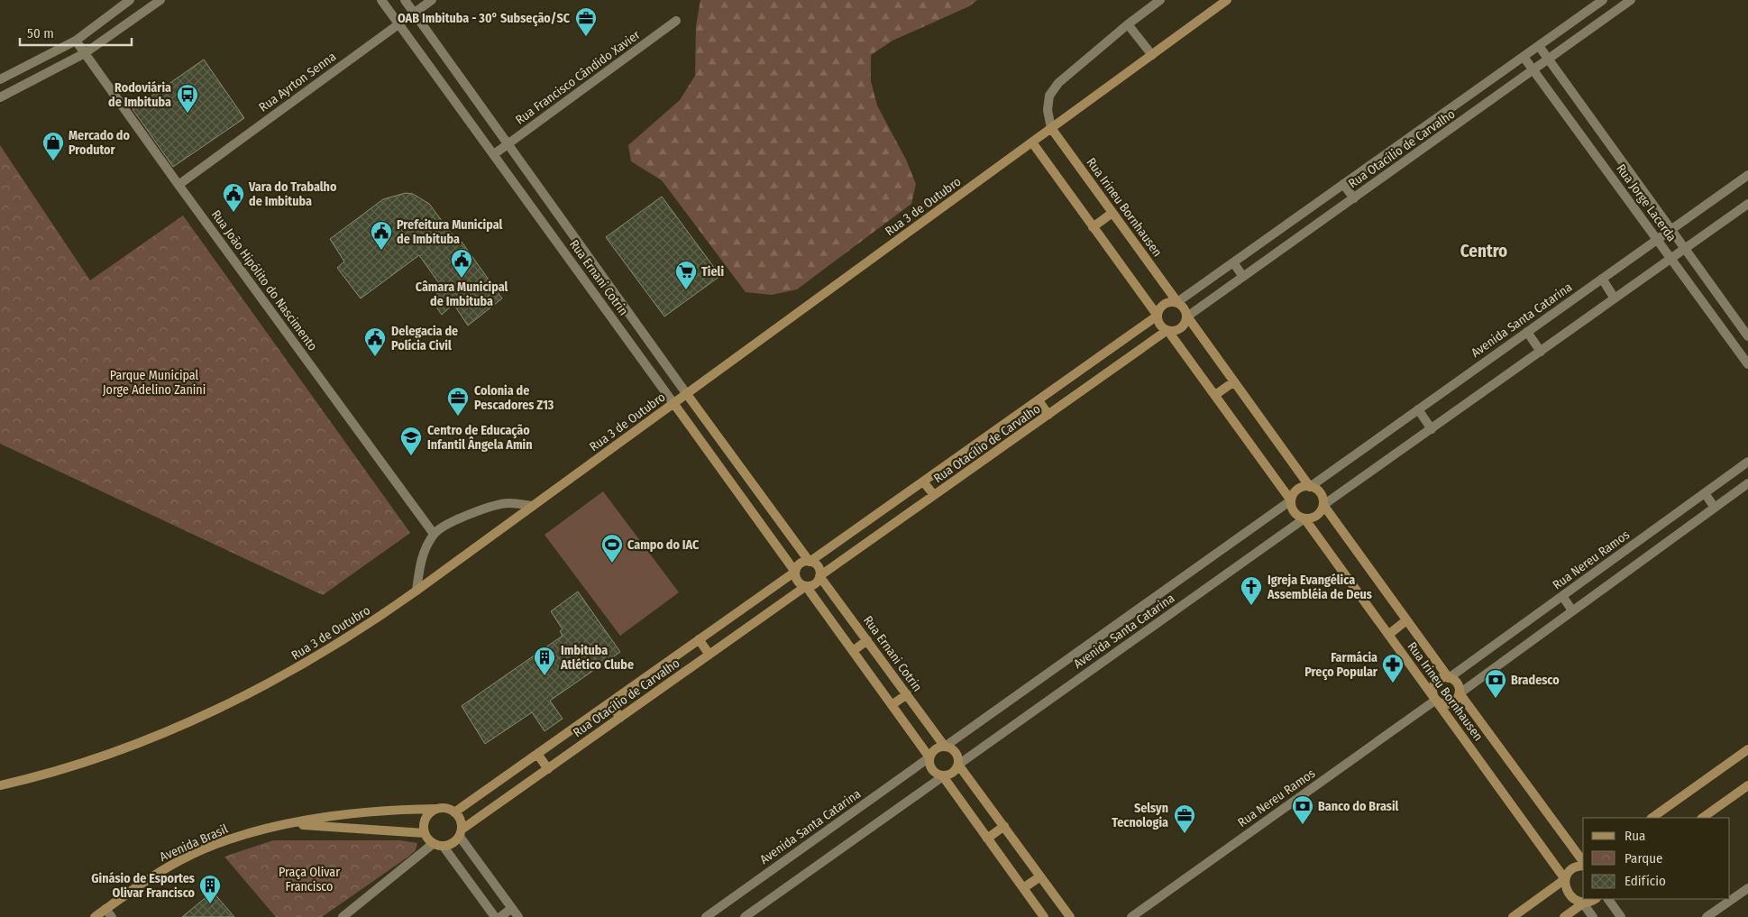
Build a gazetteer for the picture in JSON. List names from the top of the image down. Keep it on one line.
{"streets":{"street":["Rua Francisco Cândido Xavier","Rua Ayrton Senna","Rua Otacílio de Carvalho","Rua Jorge Lacerda","Rua 3 de Outubro","Rua Irineu Bornhausen","Rua Ernani Cotrin","Rua João Hipólito do Nascimento","Avenida Santa Catarina","Rua Nereu Ramos","Avenida Brasil"]},"crossings":[["Rua Francisco Cândido Xavier","Rua Ernani Cotrin"],["Rua Ayrton Senna","Rua Ernani Cotrin"],["Rua Ayrton Senna","Rua João Hipólito do Nascimento"],["Rua Otacílio de Carvalho","Rua Jorge Lacerda"],["Rua Otacílio de Carvalho","Rua Irineu Bornhausen"],["Rua Otacílio de Carvalho","Rua Ernani Cotrin"],["Rua Otacílio de Carvalho","Avenida Brasil"],["Rua Jorge Lacerda","Avenida Santa Catarina"],["Rua 3 de Outubro","Rua Irineu Bornhausen"],["Rua 3 de Outubro","Rua Ernani Cotrin"],["Rua Irineu Bornhausen","Avenida Santa Catarina"],["Rua Irineu Bornhausen","Rua Nereu Ramos"],["Rua Ernani Cotrin","Avenida Santa Catarina"]],"districts":["Centro"],"parks":["Parque Municipal Jorge Adelino Zanini","Praça Olivar Francisco"],"places":{"office":["OAB Imbituba - 30° Subseção/SC","Colonia de Pescadores Z13","Selsyn Tecnologia"],"bus stop":["Rodoviária de Imbituba"],"shop":["Mercado do Produtor"],"public building":["Vara do Trabalho de Imbituba","Prefeitura Municipal de Imbituba","Câmara Municipal de Imbituba","Delegacia de Polícia Civil"],"supermarket":["Tieli"],"school or university":["Centro de Educação Infantil Ângela Amin"],"sports":["Campo do IAC"],"church":["Igreja Evangélica Assembléia de Deus"],"building":["Imbituba Atlético Clube","Ginásio de Esportes Olivar Francisco"],"pharmacy":["Farmácia Preço Popular"],"bank":["Bradesco","Banco do Brasil"]},"legend":["Rua","Parque","Edifício"],"scale_bar":"50 m"}
